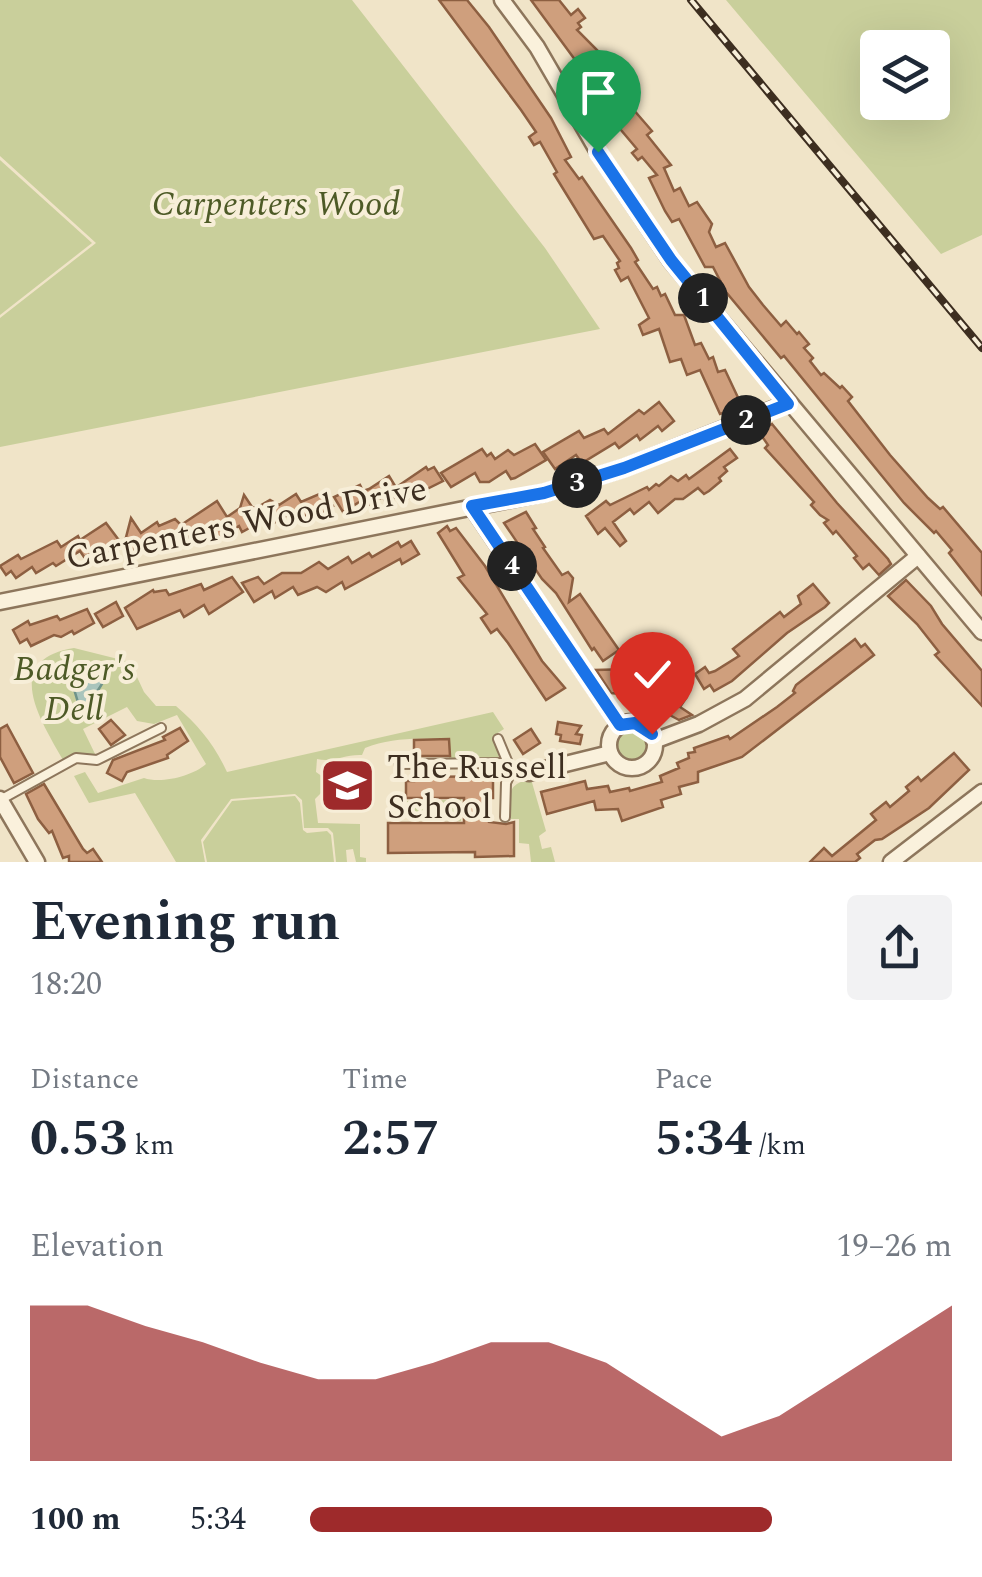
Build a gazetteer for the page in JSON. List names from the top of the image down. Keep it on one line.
{"streets":{"street":["Carpenters Wood Drive"]},"parks":["Carpenters Wood","Badger's Dell"],"places":{"school or university":["The Russell School"]},"page":{"pins":["1","2","3","4"],"heading":["Evening run","18:20"],"stats":[["Distance","0.53 km"],["Time","2:57"],["Pace","5:34 /km"]],"chart":["Elevation","19–26 m"],"list":[{"name":"100 m","note":"5:34"}]}}
